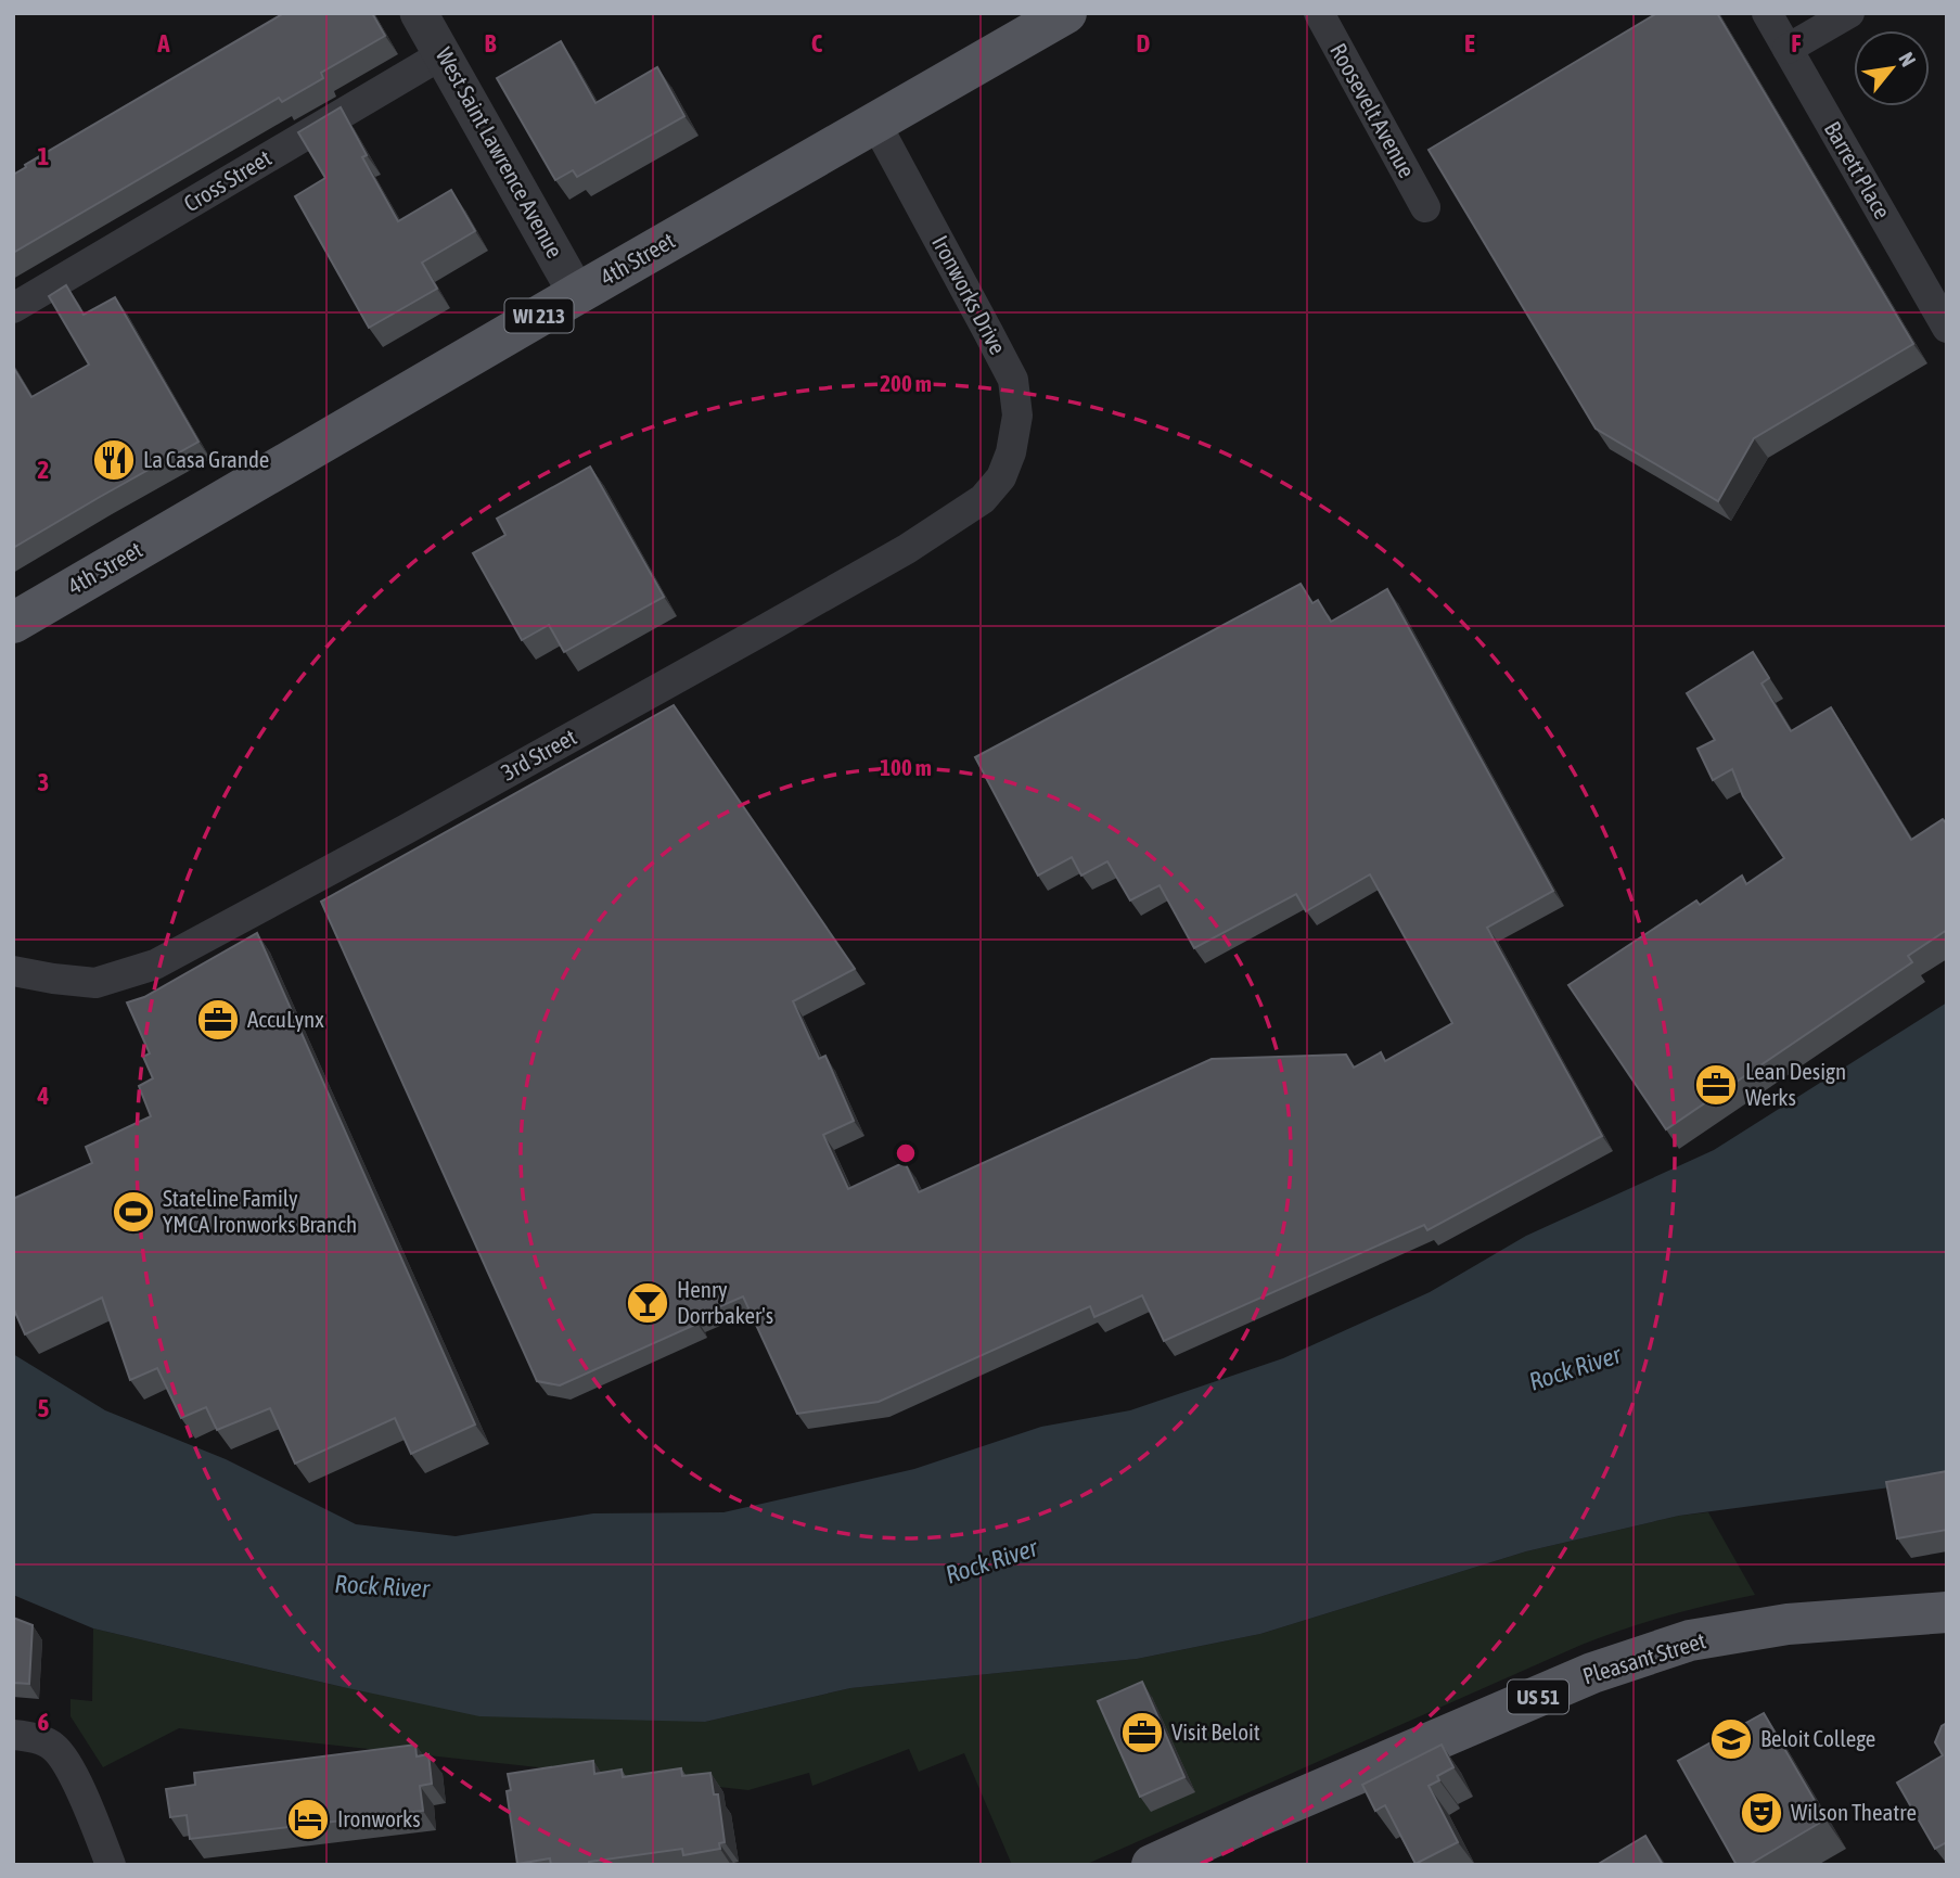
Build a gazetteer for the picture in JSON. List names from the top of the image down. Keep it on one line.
{"streets":{"main road":["4th Street","WI 213","Pleasant Street","US 51"],"street":["Roosevelt Avenue","West Saint Lawrence Avenue","Barrett Place","Cross Street","Ironworks Drive","3rd Street"]},"crossings":[["West Saint Lawrence Avenue","Cross Street"],["West Saint Lawrence Avenue","4th Street"],["4th Street","Ironworks Drive"],["Ironworks Drive","3rd Street"]],"water":["Rock River"],"places":{"restaurant":["La Casa Grande"],"office":["AccuLynx","Lean Design Werks","Visit Beloit"],"sports":["Stateline Family YMCA Ironworks Branch"],"bar":["Henry Dorrbaker's"],"school or university":["Beloit College"],"theatre":["Wilson Theatre"],"hotel":["Ironworks"]},"north":"top right","grid":{"columns":["A","B","C","D","E","F"],"rows":["1","2","3","4","5","6"]},"rings":["200 m","100 m"]}
